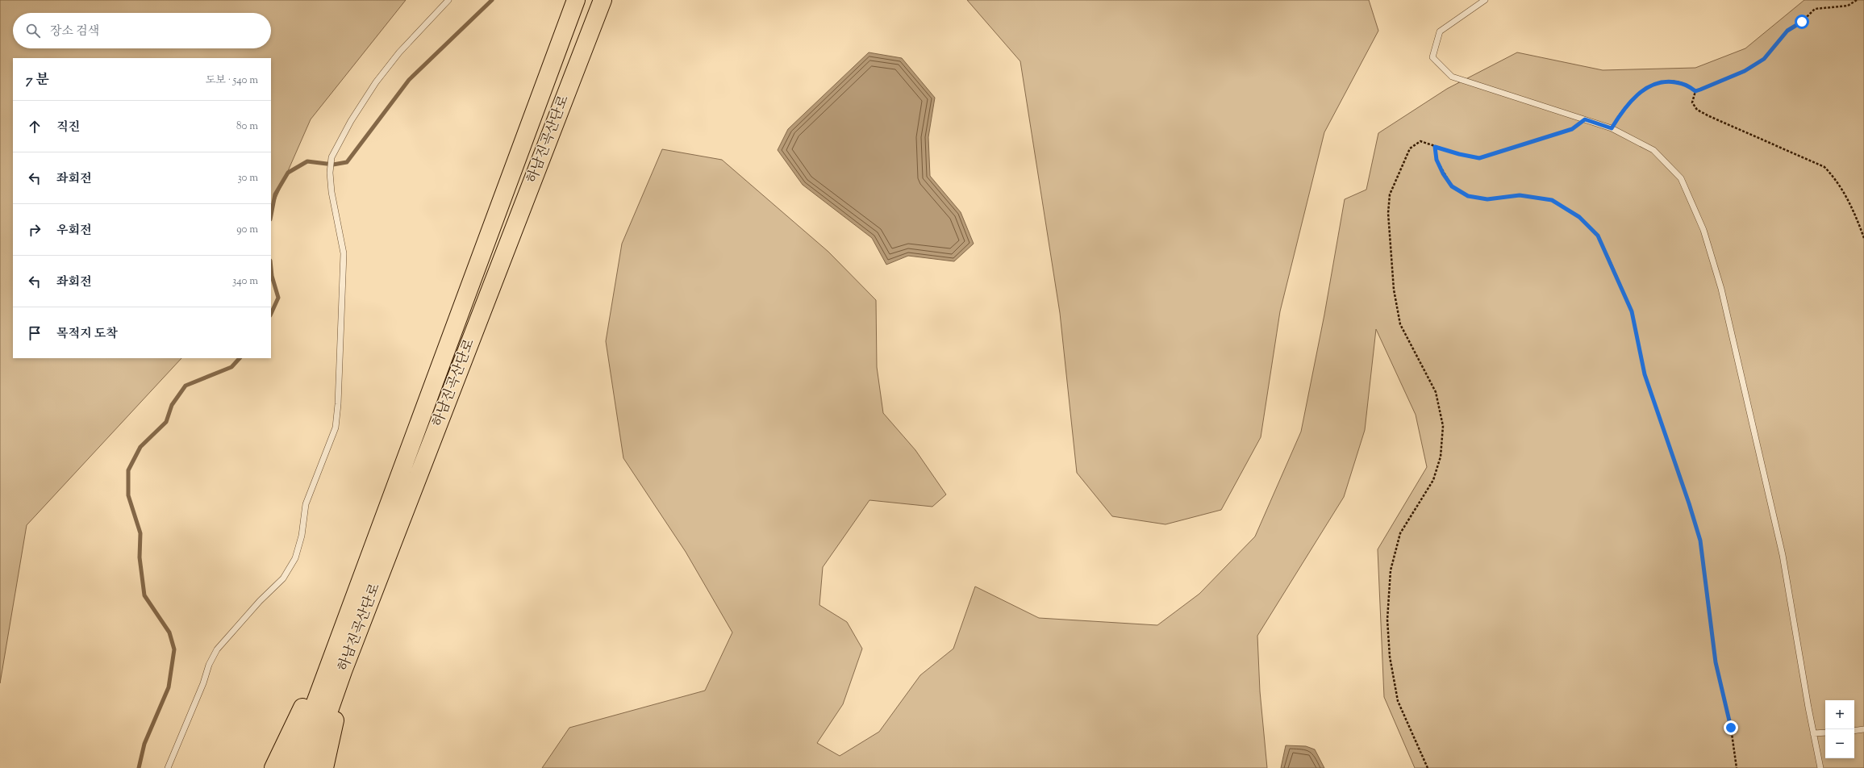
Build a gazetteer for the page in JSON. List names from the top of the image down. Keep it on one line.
{"streets":{"highway":["하남진곡산단로"]},"page":{"search":"장소 검색","heading":["7 분","도보 · 540 m"],"list":[["직진","80 m"],["좌회전","30 m"],["우회전","90 m"],["좌회전","340 m"],"목적지 도착"],"map_buttons":["+","−"]}}
